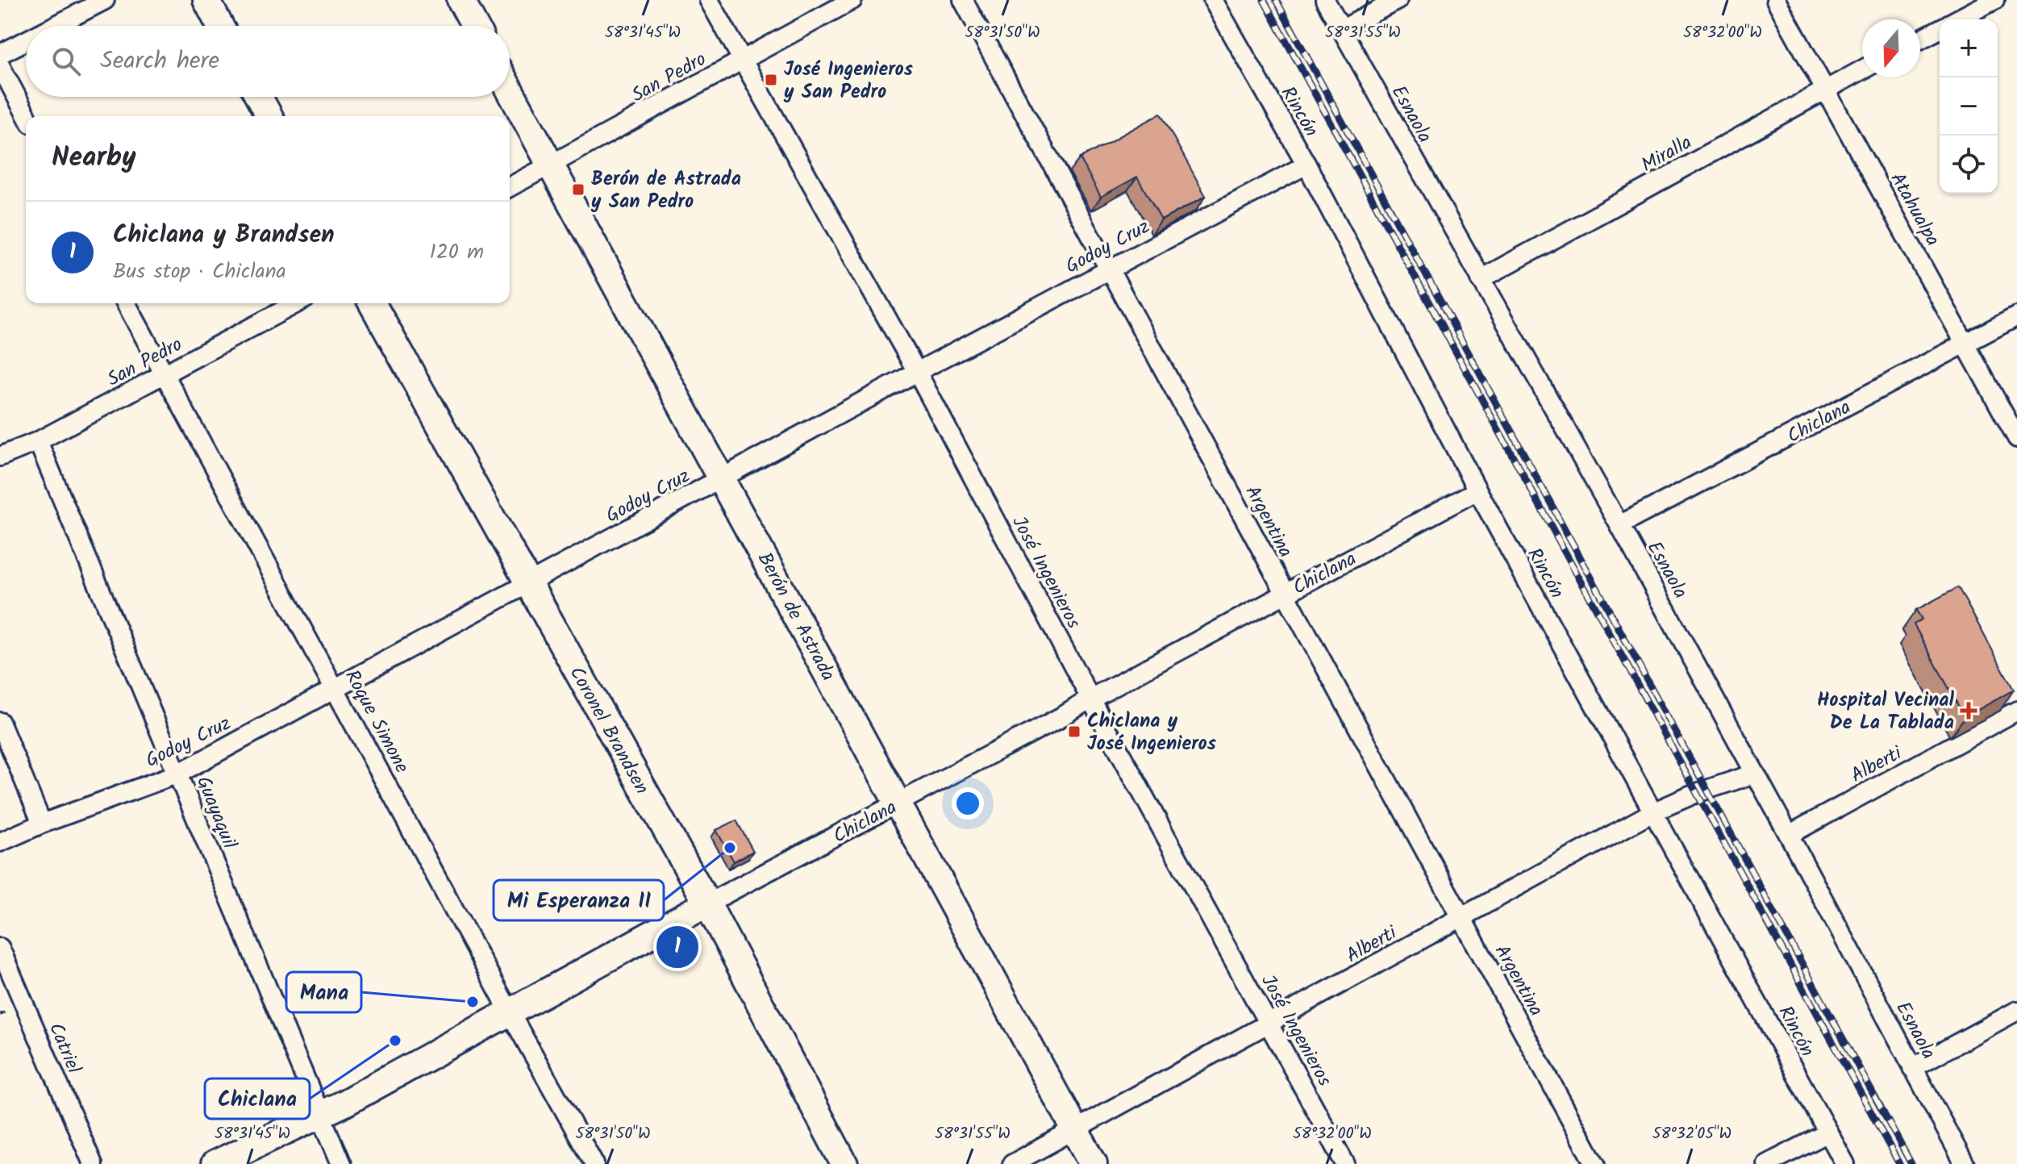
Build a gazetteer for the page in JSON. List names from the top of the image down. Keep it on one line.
{"streets":{"street":["San Pedro","Rincón","Esnaola","Miralla","Atahualpa","Godoy Cruz","Chiclana","Argentina","José Ingenieros","Berón de Astrada","Roque Simone","Coronel Brandsen","Alberti","Guayaquil","Catriel"]},"crossings":[["San Pedro","José Ingenieros"],["San Pedro","Berón de Astrada"],["San Pedro","Roque Simone"],["San Pedro","Guayaquil"],["Rincón","Godoy Cruz"],["Rincón","Chiclana"],["Rincón","Alberti"],["Esnaola","Miralla"],["Esnaola","Chiclana"],["Esnaola","Alberti"],["Miralla","Atahualpa"],["Atahualpa","Chiclana"],["Godoy Cruz","Argentina"],["Godoy Cruz","José Ingenieros"],["Godoy Cruz","Berón de Astrada"],["Godoy Cruz","Roque Simone"],["Godoy Cruz","Coronel Brandsen"],["Godoy Cruz","Guayaquil"],["Chiclana","Argentina"],["Chiclana","José Ingenieros"],["Chiclana","Berón de Astrada"],["Chiclana","Roque Simone"],["Chiclana","Coronel Brandsen"],["Chiclana","Guayaquil"],["Argentina","Alberti"],["José Ingenieros","Alberti"],["Berón de Astrada","Alberti"]],"places":{"transit":["José Ingenieros y San Pedro","Berón de Astrada y San Pedro","Chiclana y José Ingenieros"],"health":["Hospital Vecinal De La Tablada"],"other":["Mi Esperanza II","Mana","Chiclana"]},"north":"bottom","page":{"map_buttons":["+","−"],"search":"Search here","heading":"Nearby","list":[{"mark":"1","name":"Chiclana y Brandsen","note":"Bus stop · Chiclana","value":"120 m"}],"pins":"1"},"coordinates":["58°32'00\"W","58°31'45\"W","58°31'50\"W","58°31'55\"W","58°32'05\"W"]}
